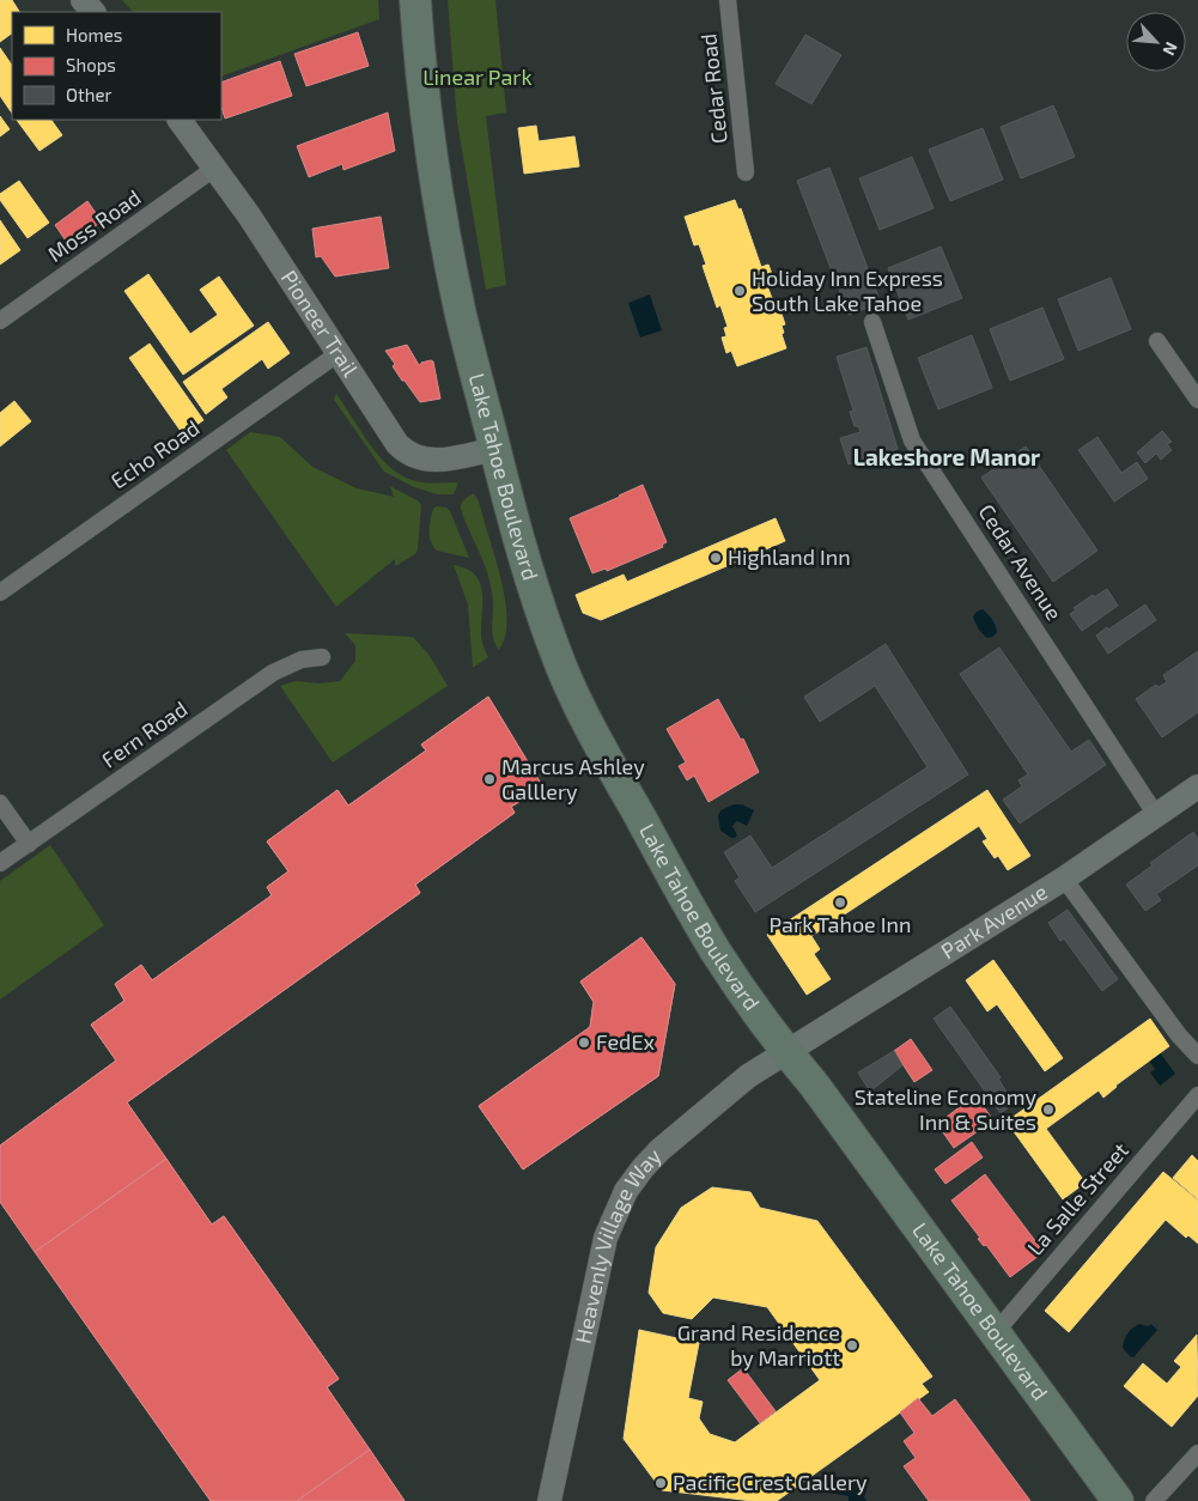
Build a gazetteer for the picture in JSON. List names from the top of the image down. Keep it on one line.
{"streets":{"highway":["Lake Tahoe Boulevard"],"street":["Cedar Road","Moss Road","Pioneer Trail","Echo Road","Cedar Avenue","Fern Road","Park Avenue","La Salle Street","Heavenly Village Way"]},"crossings":[["Moss Road","Pioneer Trail"],["Pioneer Trail","Echo Road"],["Pioneer Trail","Lake Tahoe Boulevard"],["Lake Tahoe Boulevard","Park Avenue"],["Lake Tahoe Boulevard","La Salle Street"],["Lake Tahoe Boulevard","Heavenly Village Way"],["Cedar Avenue","Park Avenue"],["Park Avenue","Heavenly Village Way"]],"districts":["Lakeshore Manor"],"parks":["Linear Park"],"places":["Holiday Inn Express South Lake Tahoe","Highland Inn","Marcus Ashley Galllery","Park Tahoe Inn","FedEx","Stateline Economy Inn & Suites","Grand Residence by Marriott","Pacific Crest Gallery"],"legend":["Homes","Shops","Other"],"north":"bottom right"}
